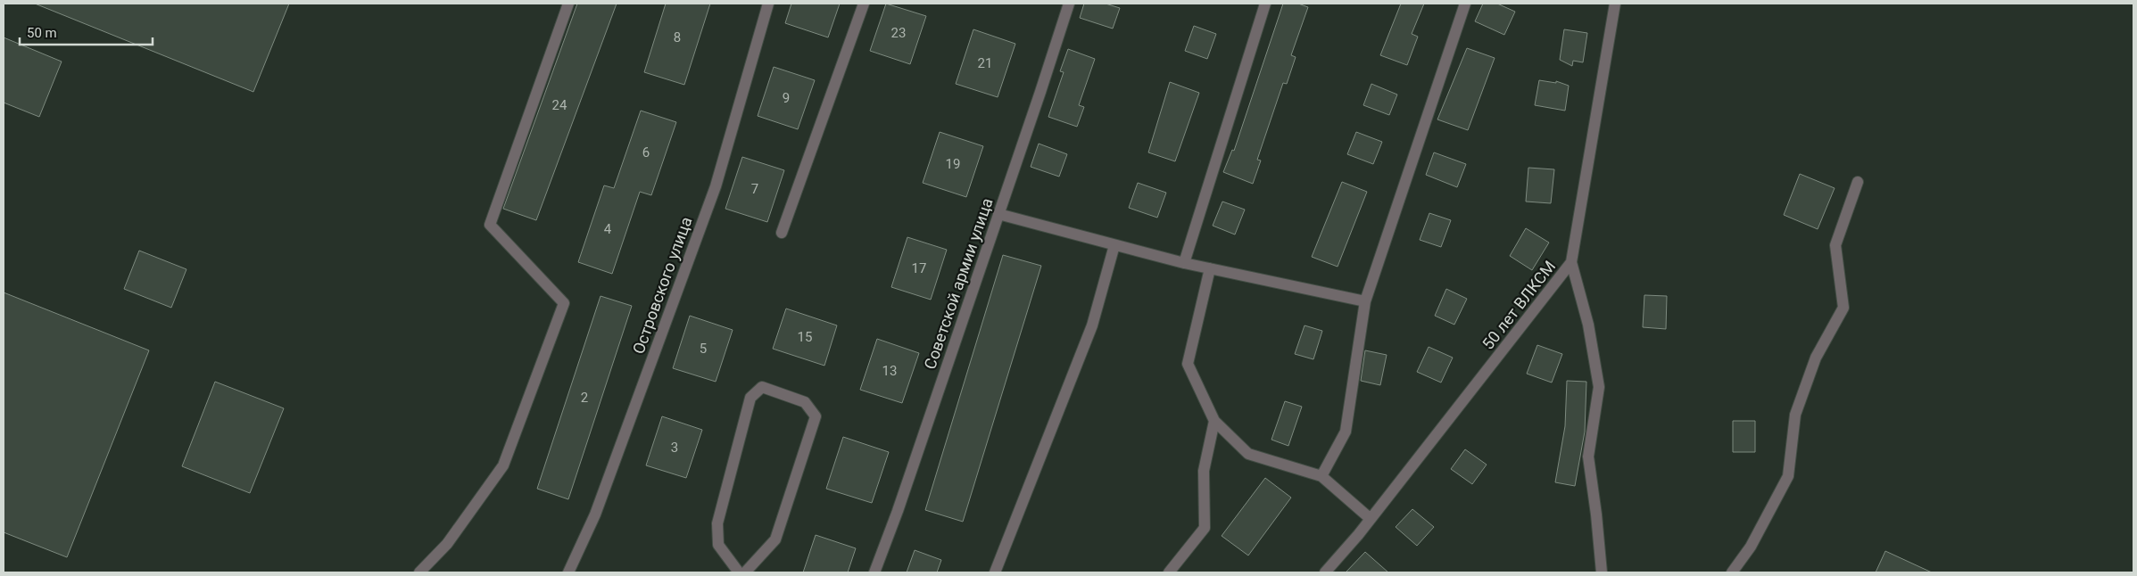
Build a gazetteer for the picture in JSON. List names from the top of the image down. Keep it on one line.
{"streets":{"street":["Советской армии улица","Островского улица","50 лет ВЛКСМ"]},"house_numbers":["23","8","21","9","24","6","19","7","4","17","15","5","13","2","3"],"scale_bar":"50 m"}
